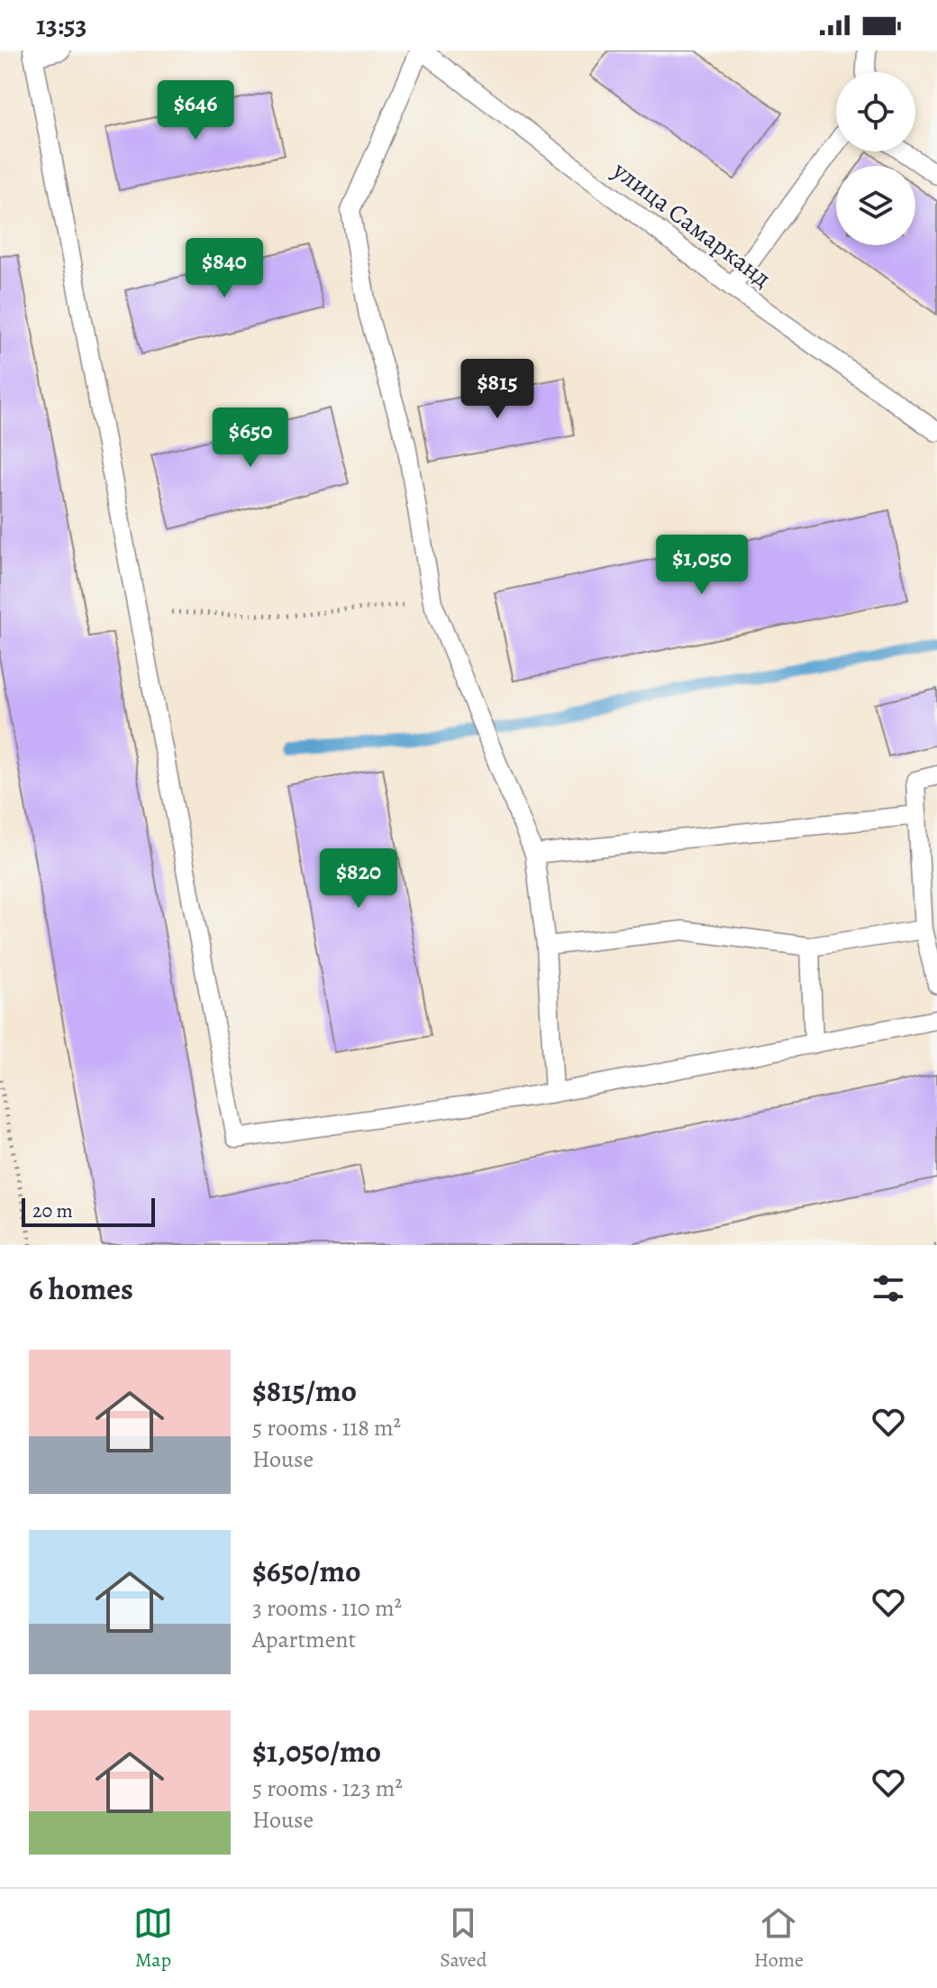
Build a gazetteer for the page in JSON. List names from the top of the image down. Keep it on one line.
{"streets":{"lane":["улица Самарканд"]},"scale_bar":"20 m","page":{"status":"13:53","price":["$646","$840","$815","$650","$1,050","$820"],"scale":"20 m","heading":"6 homes","list":[{"name":"$815/mo","note":"5 rooms · 118 m² · House"},{"name":"$650/mo","note":"3 rooms · 110 m² · Apartment"},{"name":"$1,050/mo","note":"5 rooms · 123 m² · House"}],"tabs":["Map","Saved","Home"]}}
